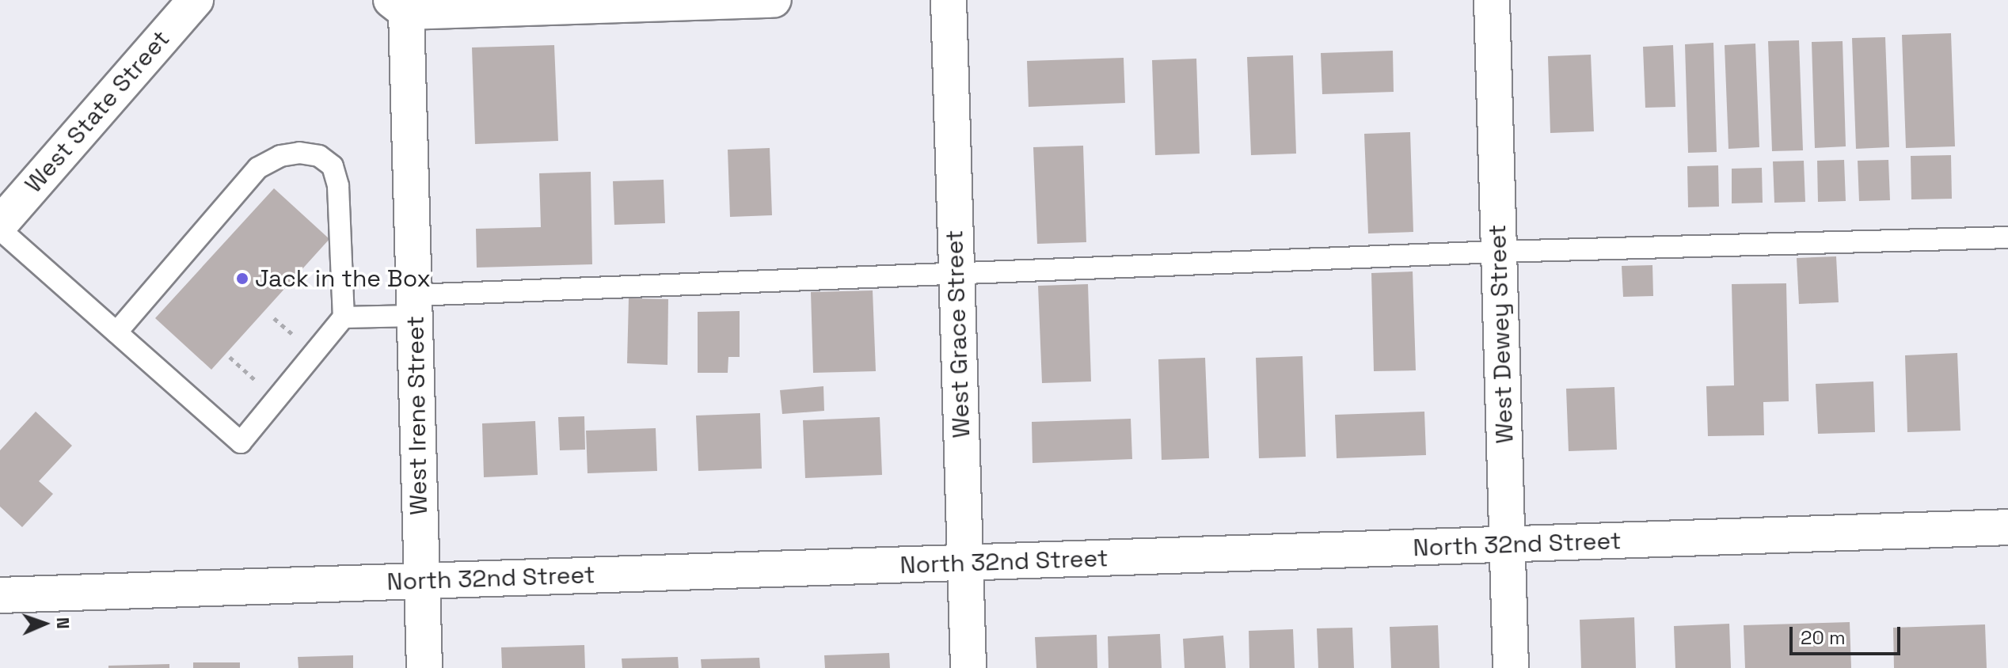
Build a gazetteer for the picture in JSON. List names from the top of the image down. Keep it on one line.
{"streets":{"street":["West State Street","West Grace Street","West Dewey Street","West Irene Street","North 32nd Street"]},"crossings":[["West Grace Street","North 32nd Street"],["West Dewey Street","North 32nd Street"],["West Irene Street","North 32nd Street"]],"places":["Jack in the Box"],"scale_bar":"20 m","north":"right"}
